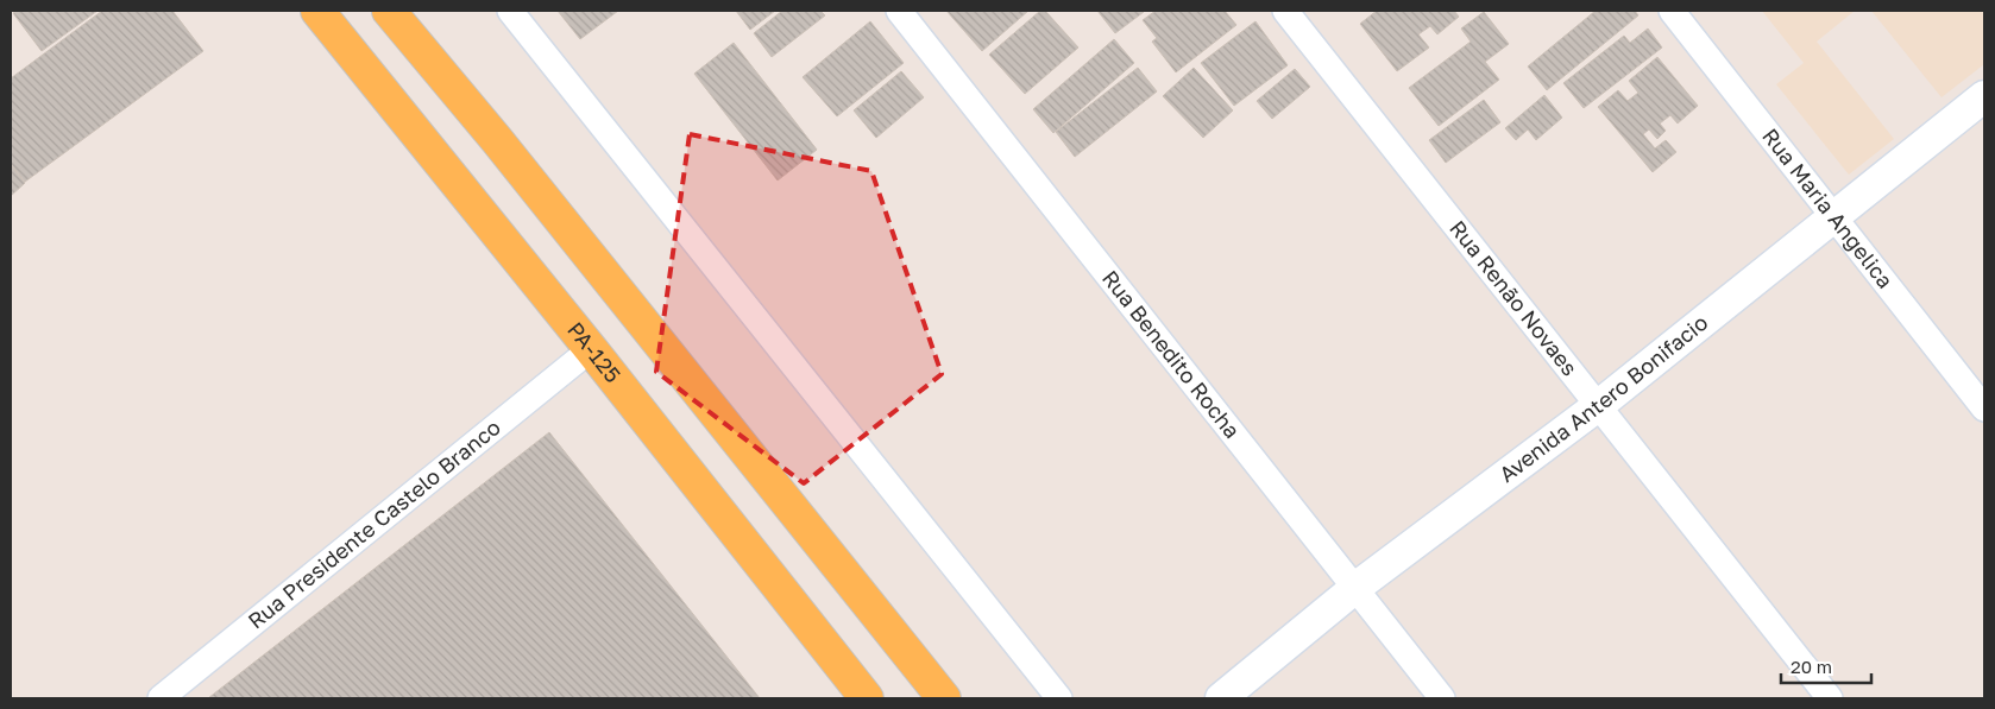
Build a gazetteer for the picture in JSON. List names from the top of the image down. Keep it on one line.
{"streets":{"main road":["PA-125"],"street":["Rua Maria Angelica","Rua Renão Novaes","Rua Benedito Rocha","Avenida Antero Bonifacio","Rua Presidente Castelo Branco"]},"crossings":[["Rua Maria Angelica","Avenida Antero Bonifacio"],["Rua Renão Novaes","Avenida Antero Bonifacio"],["PA-125","Rua Presidente Castelo Branco"],["Rua Benedito Rocha","Avenida Antero Bonifacio"]],"scale_bar":"20 m"}
